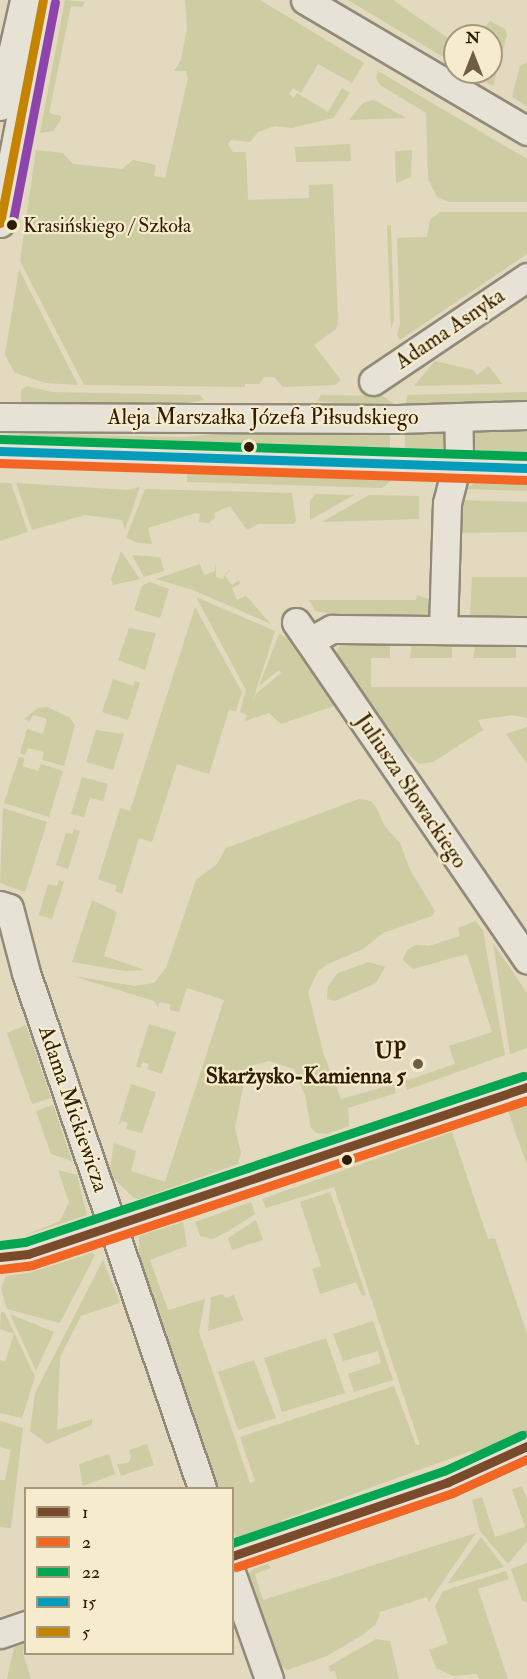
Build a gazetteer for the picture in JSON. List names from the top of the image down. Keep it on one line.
{"streets":{"street":["Adama Asnyka","Aleja Marszałka Józefa Piłsudskiego","Juliusza Słowackiego","Adama Mickiewicza"]},"places":["Krasińskiego / Szkoła","UP Skarżysko-Kamienna 5"],"lines":["transit line 5","transit line 22","transit line 15","transit line 2","transit line 1"],"legend":["1","2","22","15","5"],"north":"top"}
